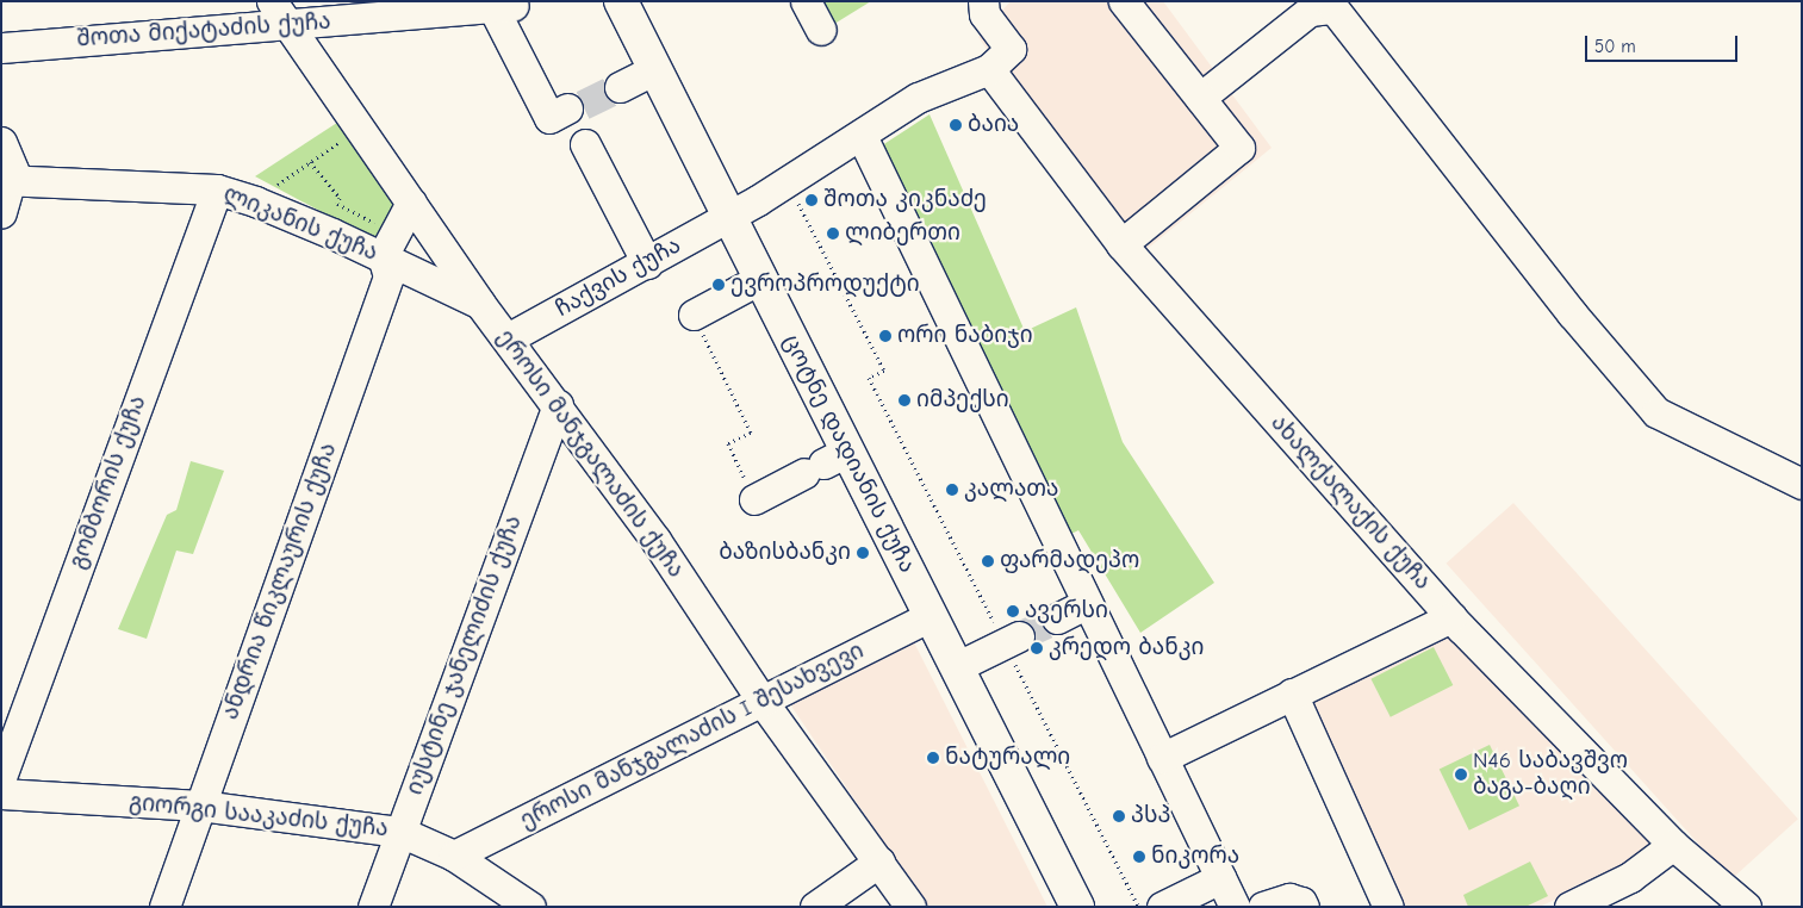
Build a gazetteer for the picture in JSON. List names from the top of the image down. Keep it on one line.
{"streets":{"main road":["ცოტნე დადიანის ქუჩა"],"street":["შოთა მიქატაძის ქუჩა","ლიკანის ქუჩა","ჩაქვის ქუჩა","ეროსი მანჯგალაძის ქუჩა","გომბორის ქუჩა","ახალქალაქის ქუჩა","ანდრია წიკლაურის ქუჩა","იუსტინე ჯანელიძის ქუჩა","ეროსი მანჯგალაძის I შესახვევი","გიორგი სააკაძის ქუჩა"]},"crossings":[["შოთა მიქატაძის ქუჩა","ეროსი მანჯგალაძის ქუჩა"],["ლიკანის ქუჩა","ეროსი მანჯგალაძის ქუჩა"],["ლიკანის ქუჩა","გომბორის ქუჩა"],["ლიკანის ქუჩა","ანდრია წიკლაურის ქუჩა"],["ჩაქვის ქუჩა","ეროსი მანჯგალაძის ქუჩა"],["ჩაქვის ქუჩა","ცოტნე დადიანის ქუჩა"],["ჩაქვის ქუჩა","ახალქალაქის ქუჩა"],["ეროსი მანჯგალაძის ქუჩა","იუსტინე ჯანელიძის ქუჩა"],["ეროსი მანჯგალაძის ქუჩა","ეროსი მანჯგალაძის I შესახვევი"],["ცოტნე დადიანის ქუჩა","ეროსი მანჯგალაძის I შესახვევი"],["ანდრია წიკლაურის ქუჩა","გიორგი სააკაძის ქუჩა"],["იუსტინე ჯანელიძის ქუჩა","გიორგი სააკაძის ქუჩა"],["ეროსი მანჯგალაძის I შესახვევი","გიორგი სააკაძის ქუჩა"]],"places":["ბაია","შოთა კიკნაძე","ლიბერთი","ევროპროდუქტი","ორი ნაბიჯი","იმპექსი","კალათა","ბაზისბანკი","ფარმადეპო","ავერსი","კრედო ბანკი","ნატურალი","N46 საბავშვო ბაგა-ბაღი","პსპ","ნიკორა"],"scale_bar":"50 m"}
